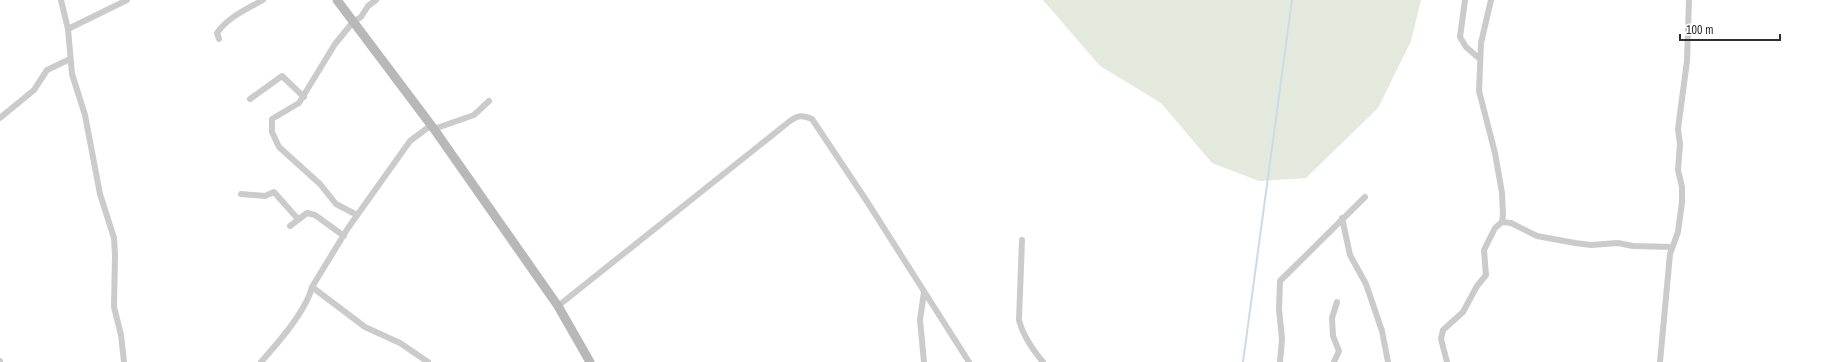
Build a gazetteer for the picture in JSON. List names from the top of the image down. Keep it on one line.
{"scale_bar":"100 m"}
